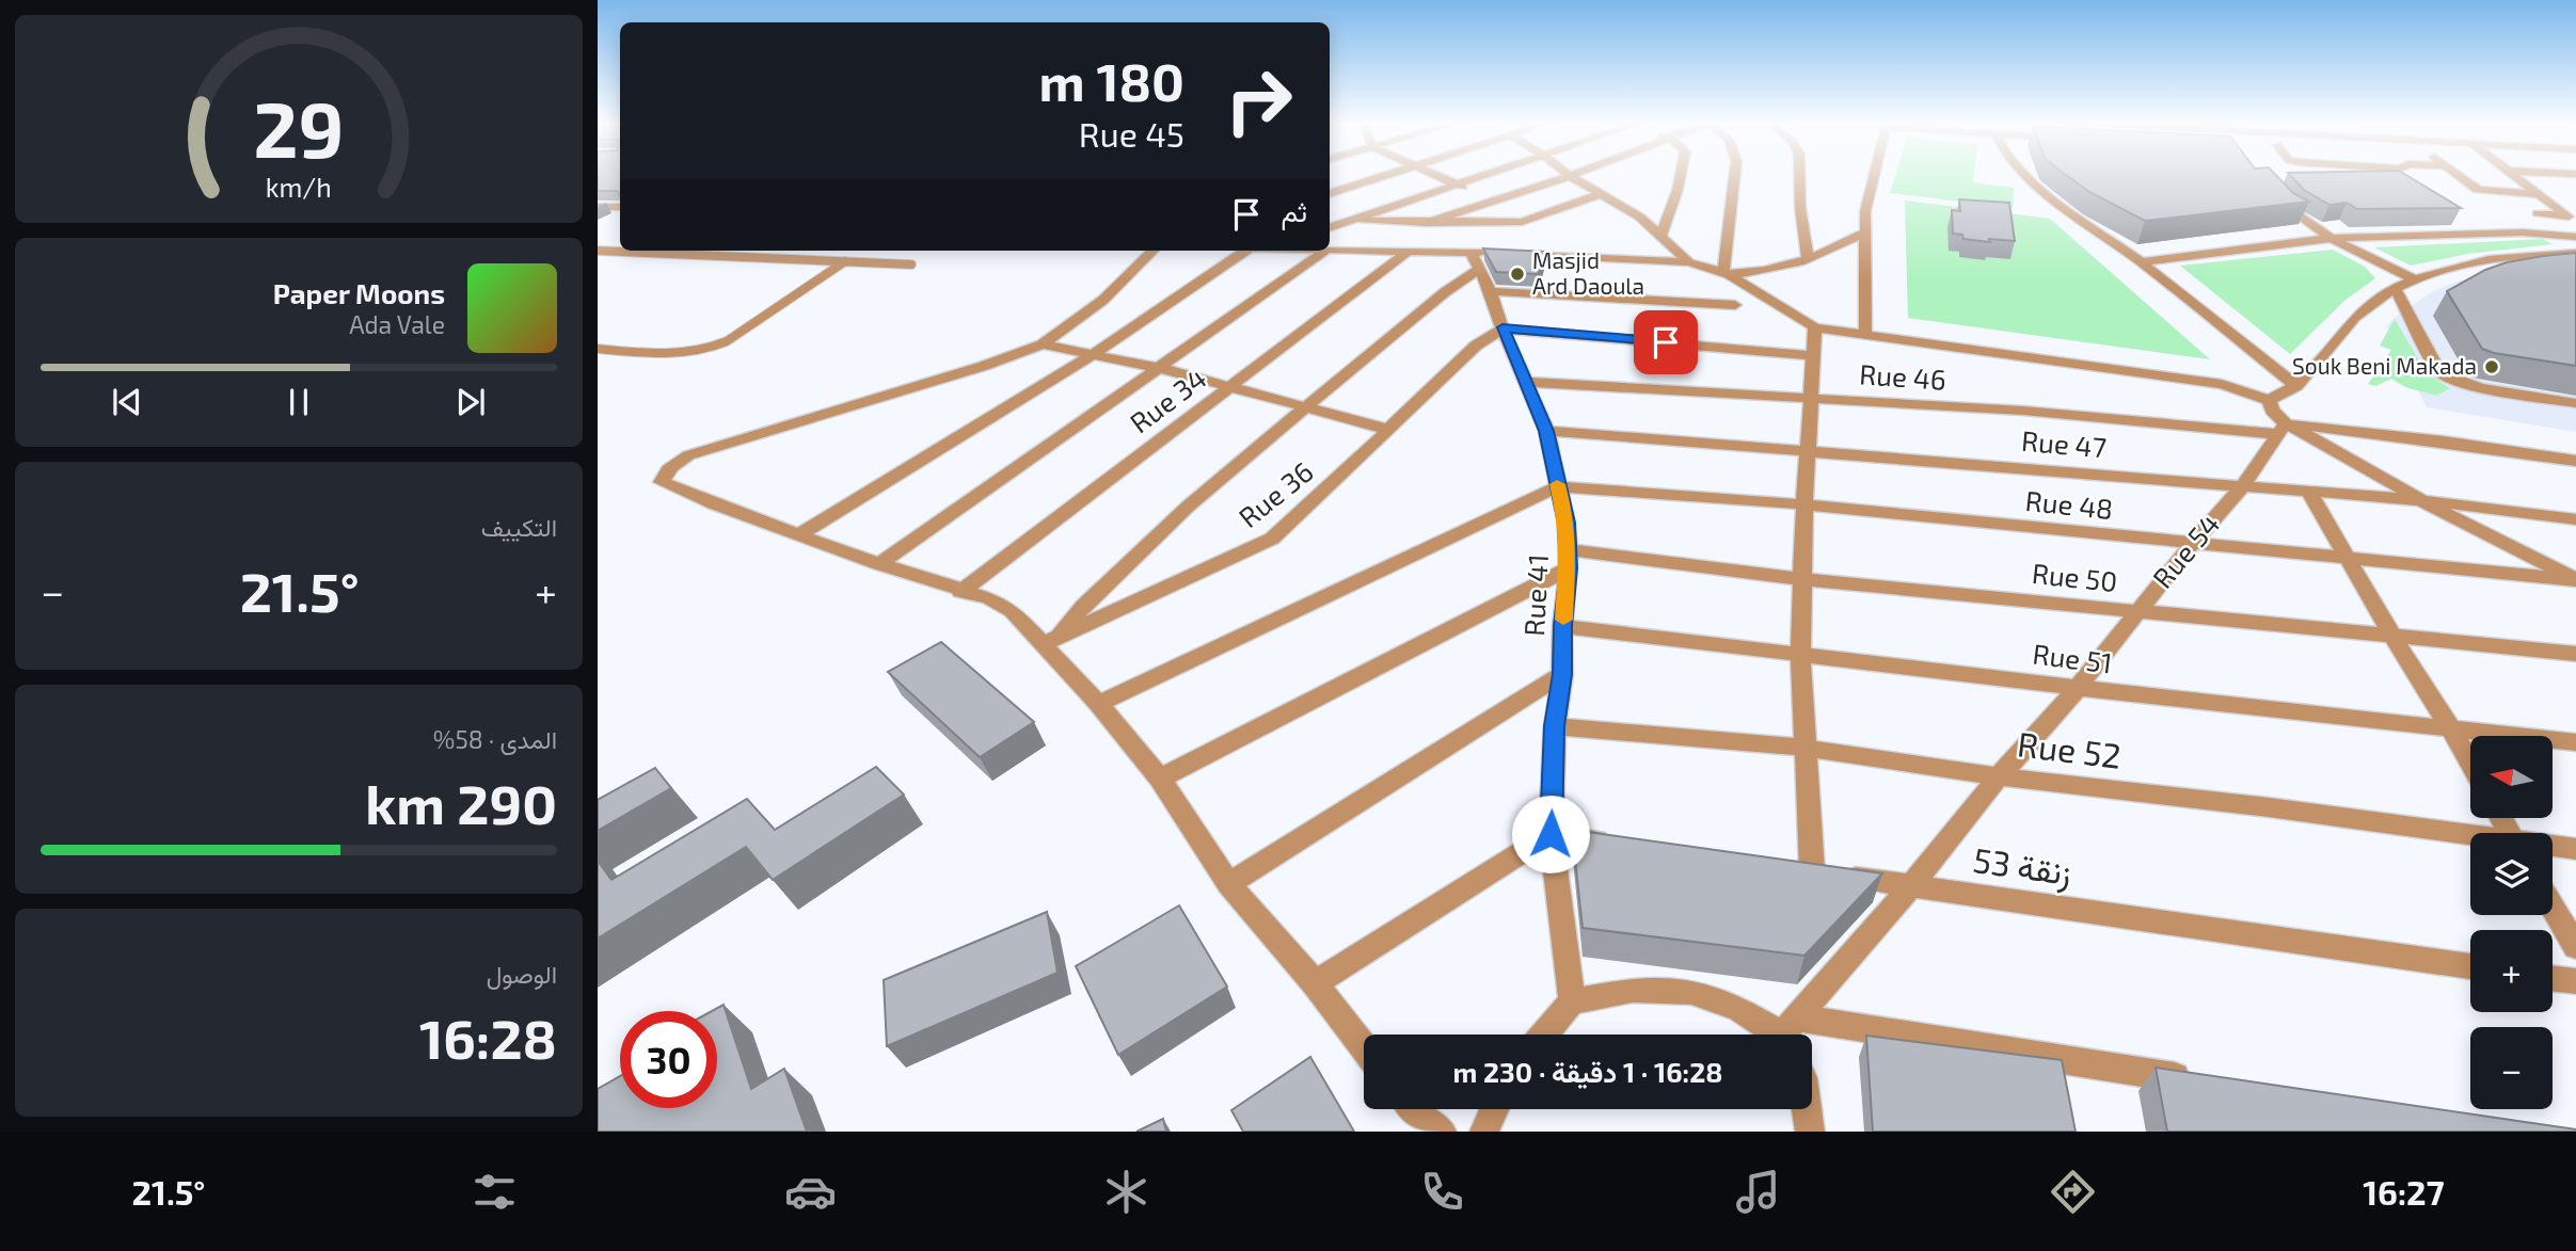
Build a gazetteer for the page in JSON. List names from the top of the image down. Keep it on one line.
{"streets":{"street":["Rue 46","Rue 34","Rue 47","Rue 36","Rue 48","Rue 54","Rue 50","Rue 41","Rue 51","Rue 52","زنقة 53"]},"crossings":[["Rue 46","Rue 54"],["Rue 46","Rue 41"],["Rue 47","Rue 54"],["Rue 47","Rue 41"],["Rue 36","Rue 41"],["Rue 48","Rue 54"],["Rue 48","Rue 41"],["Rue 54","Rue 50"],["Rue 54","Rue 51"],["Rue 54","Rue 52"],["Rue 54","زنقة 53"],["Rue 50","Rue 41"],["Rue 41","Rue 51"],["Rue 41","Rue 52"]],"places":["Masjid Ard Daoula","Souk Beni Makada"],"north":"left","page":{"turn":["180 m","Rue 45"],"then":"ثم","song":["Paper Moons","Ada Vale"],"tile":["التكييف",["المدى · 58%","290 km"],["الوصول","16:28"]],"heat":["−","21.5°","+"],"map_buttons":["+","−"],"limit":"30","trip":"16:28 · 1 دقيقة · 230 m","tabs":["16:27","21.5°"],"gauge":["29","km/h"]}}
